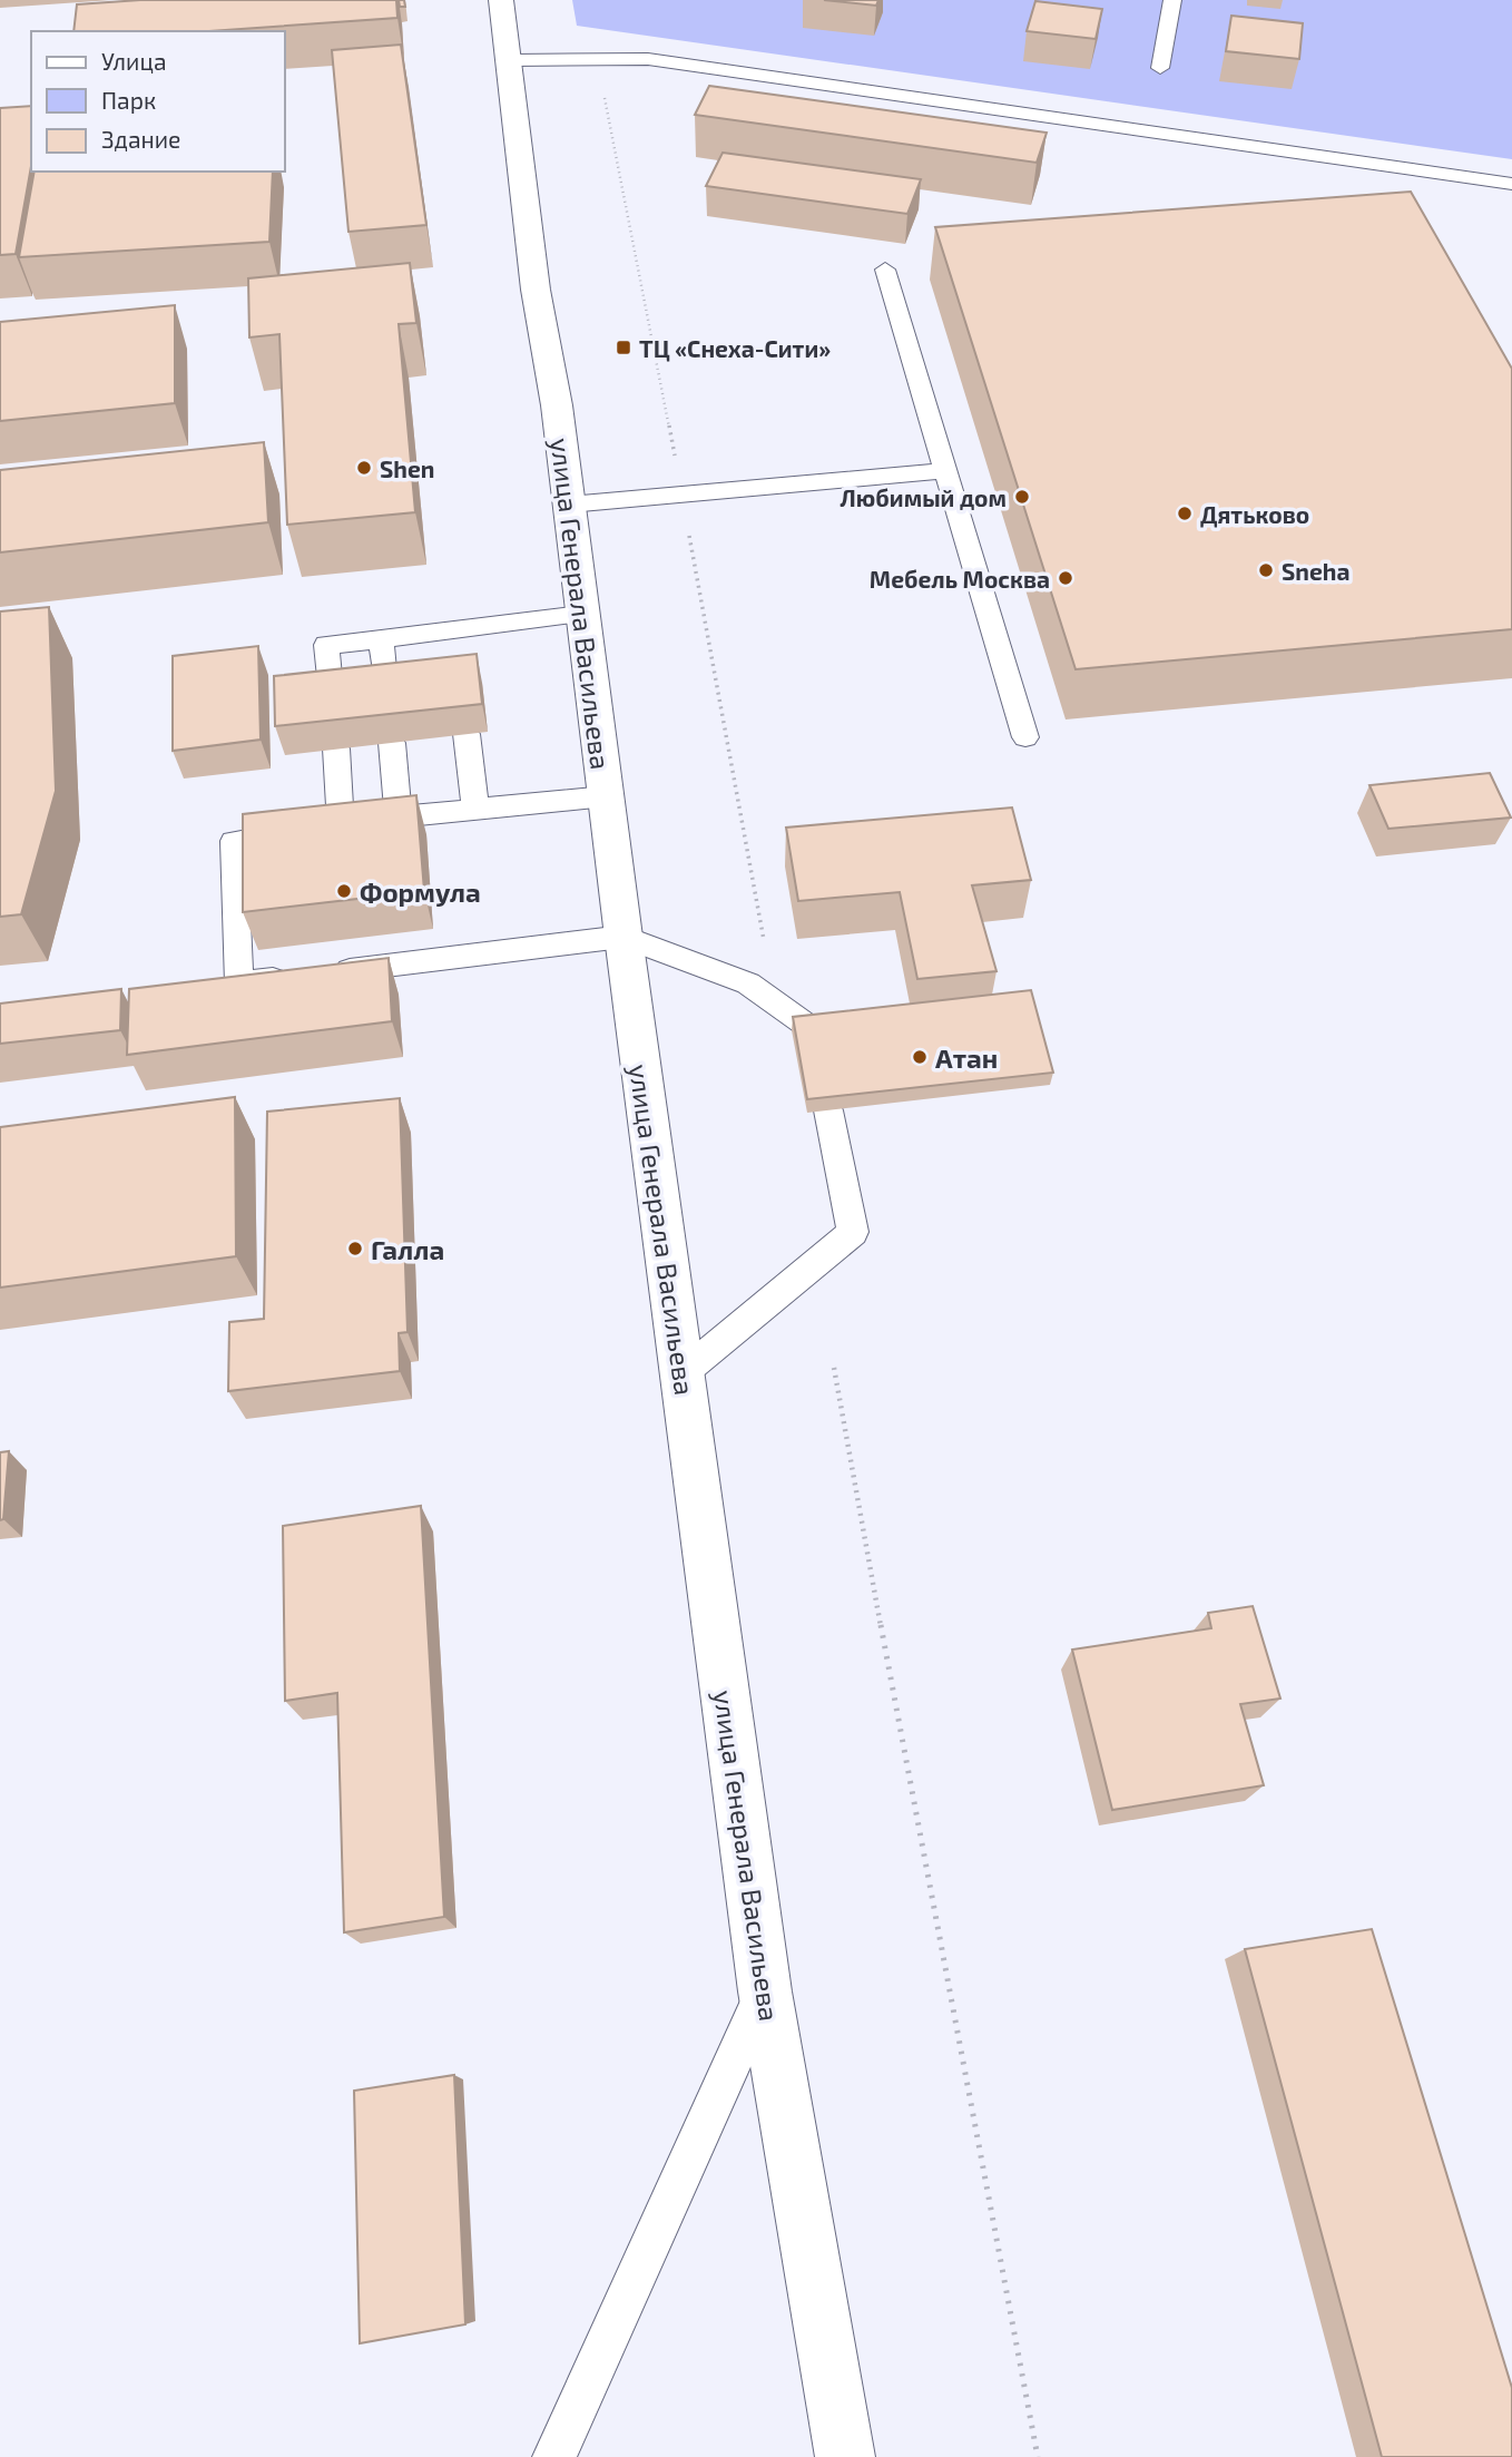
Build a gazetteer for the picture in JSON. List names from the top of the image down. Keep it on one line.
{"streets":{"main road":["улица Генерала Васильева"]},"places":{"transit":["ТЦ «Снеха-Сити»"],"other":["Shen","Любимый дом","Дятьково","Sneha","Мебель Москва","Формула","Атан","Галла"]},"legend":["Улица","Парк","Здание"]}
